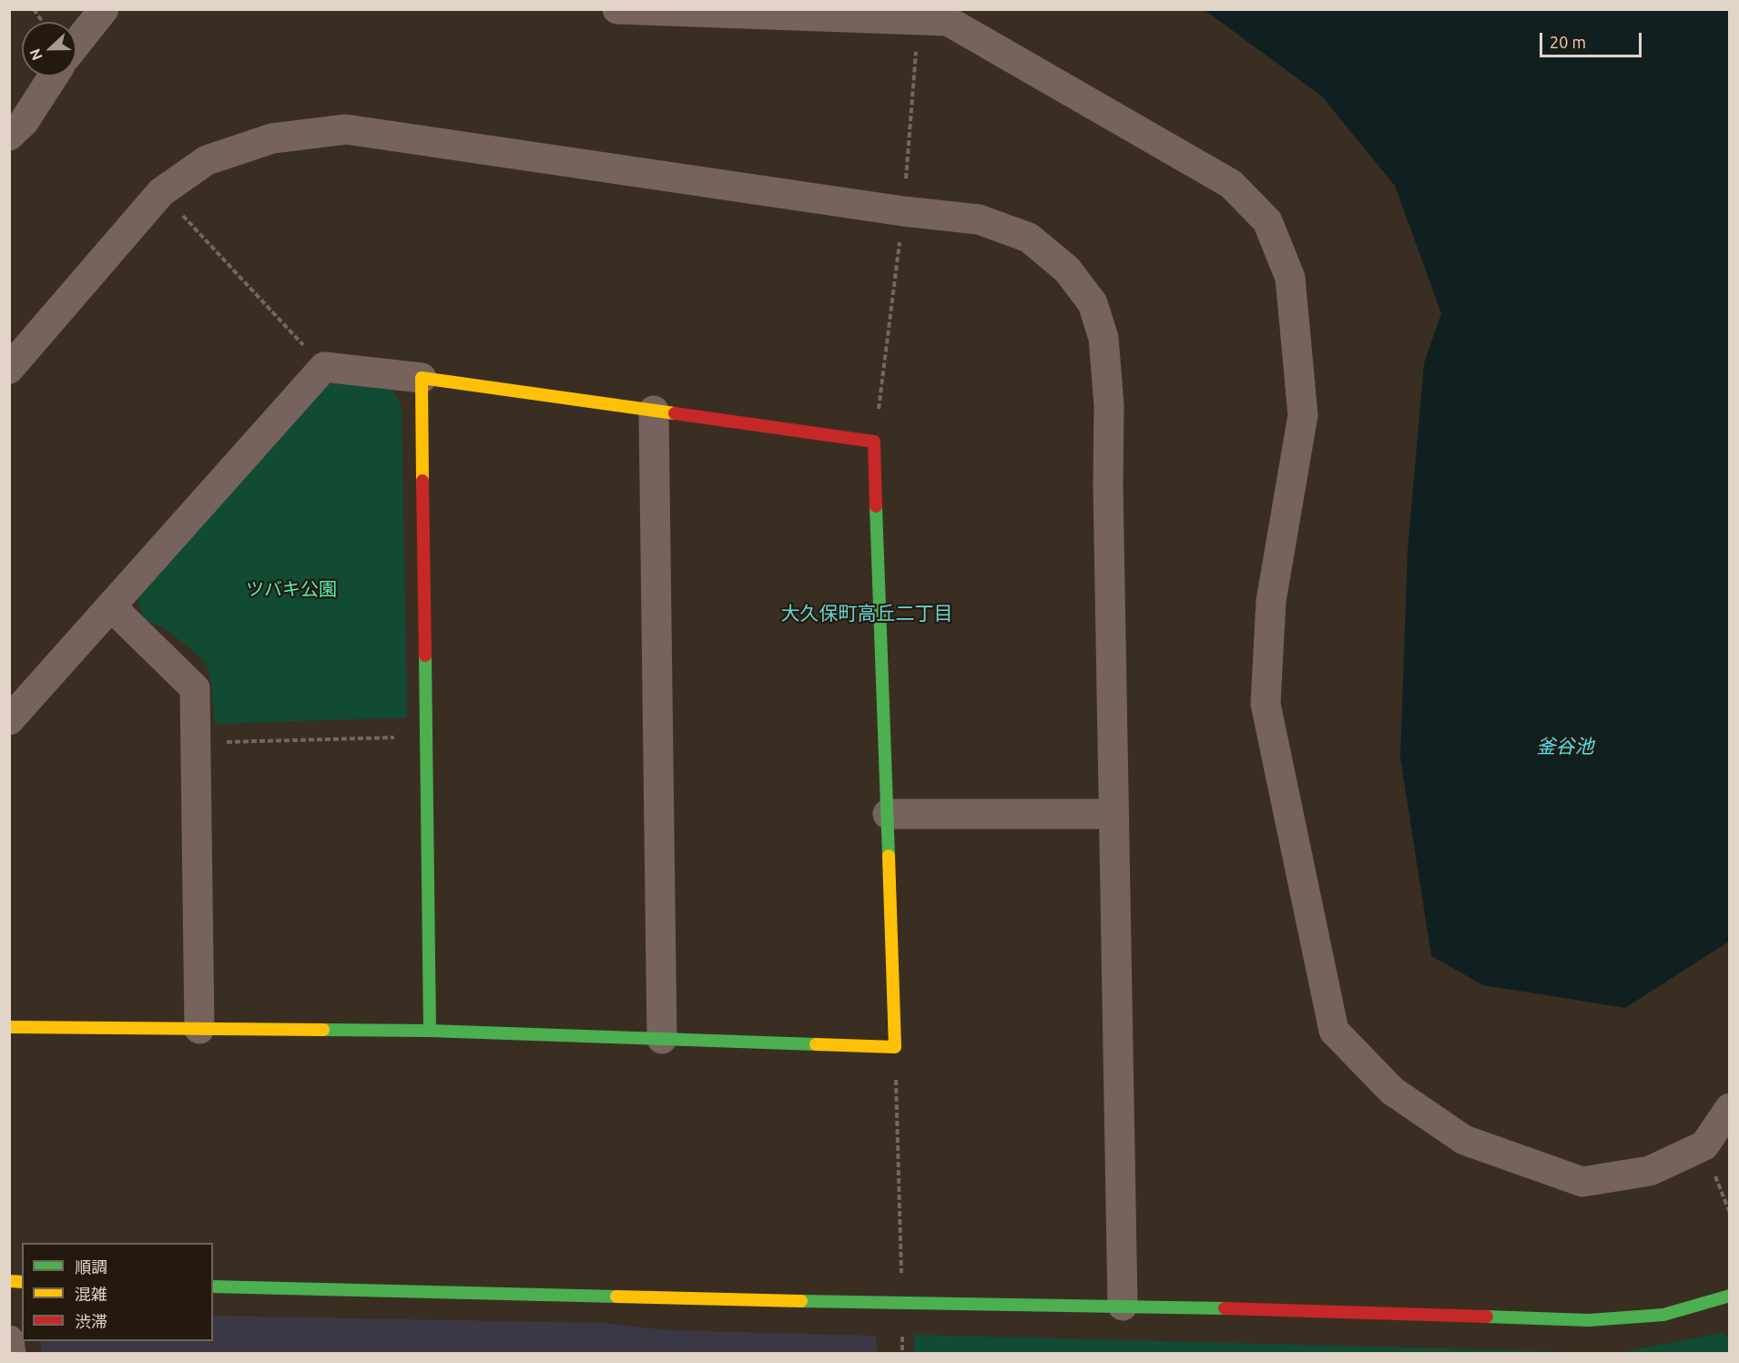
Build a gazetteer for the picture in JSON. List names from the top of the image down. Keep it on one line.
{"districts":["大久保町高丘二丁目"],"water":["釜谷池"],"parks":["ツバキ公園"],"legend":["順調","混雑","渋滞"],"scale_bar":"20 m","north":"left"}
